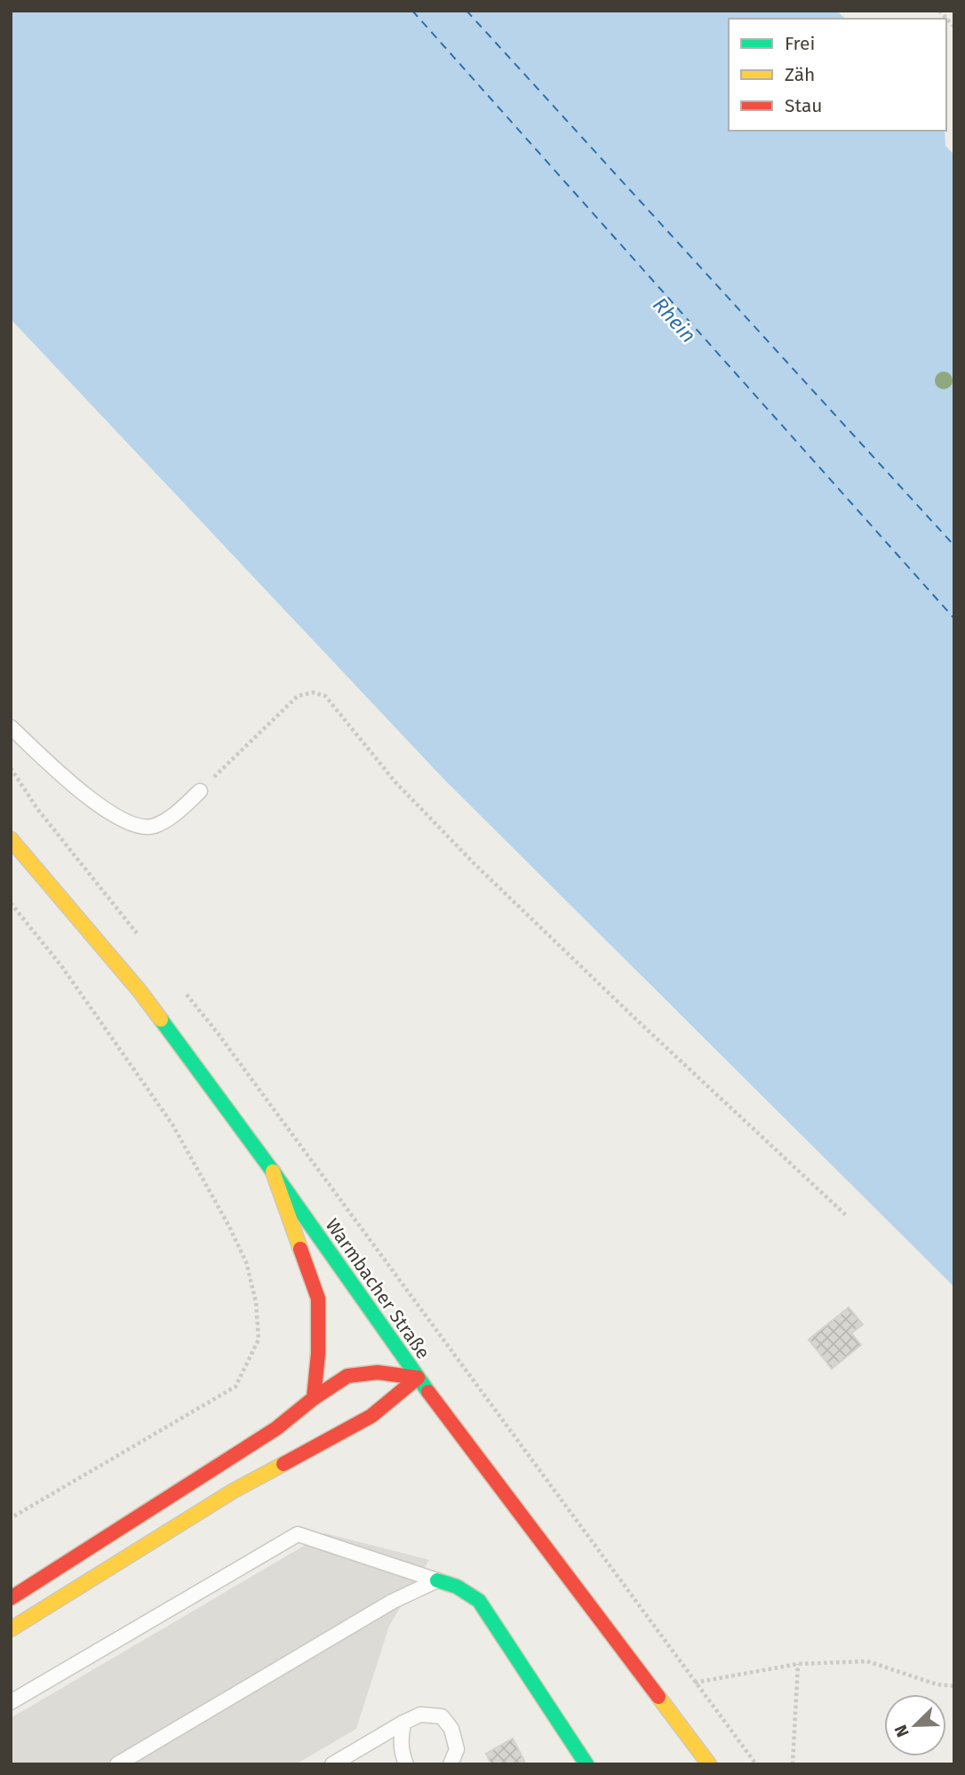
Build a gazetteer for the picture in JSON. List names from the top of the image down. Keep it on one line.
{"streets":{"main road":["Warmbacher Straße"]},"water":["Rhein"],"legend":["Frei","Zäh","Stau"],"north":"bottom left"}
